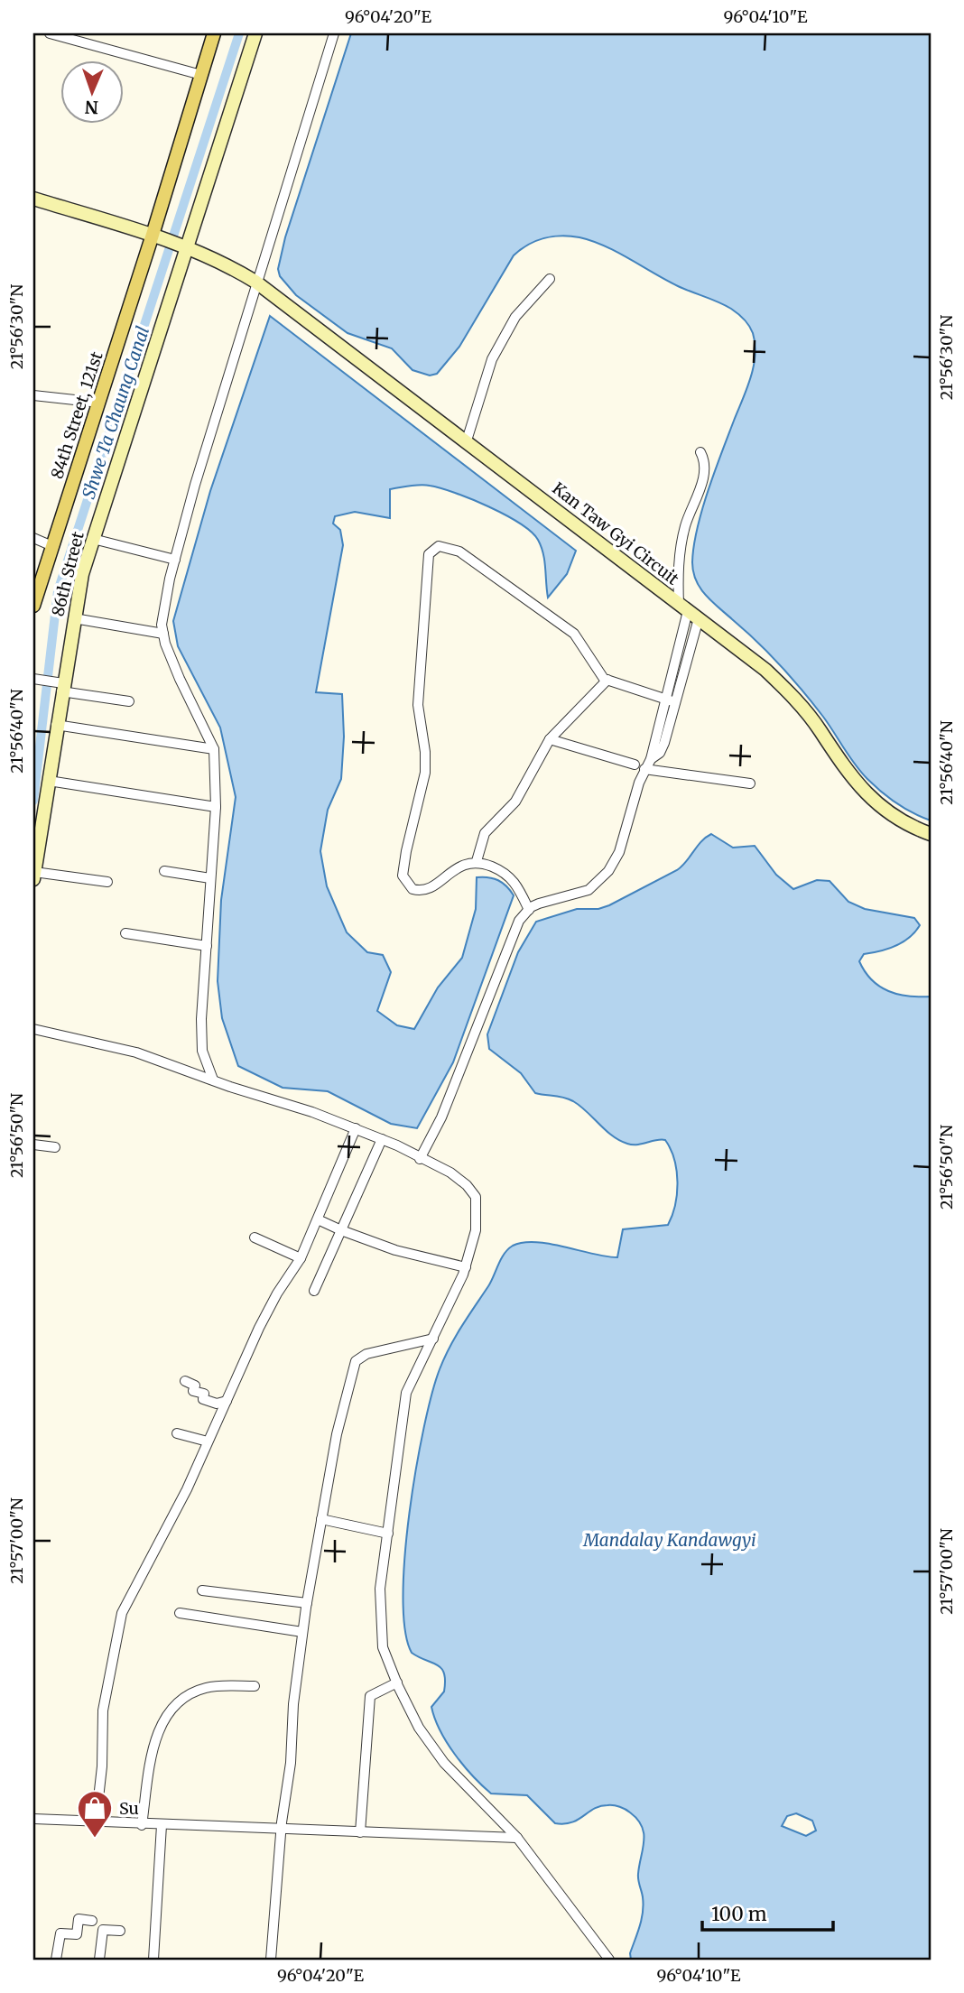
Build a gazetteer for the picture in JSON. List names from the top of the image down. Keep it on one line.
{"streets":{"main road":["84th Street, 121st"],"street":["Kan Taw Gyi Circuit","86th Street"]},"crossings":[["84th Street, 121st","Kan Taw Gyi Circuit"],["Kan Taw Gyi Circuit","86th Street"]],"water":["Shwe Ta Chaung Canal","Mandalay Kandawgyi"],"places":{"shop":["Su"]},"scale_bar":"100 m","north":"bottom","coordinates":["96°04'20\"E","96°04'10\"E","21°56'30\"N","21°56'40\"N","21°56'50\"N","21°57'00\"N"]}
